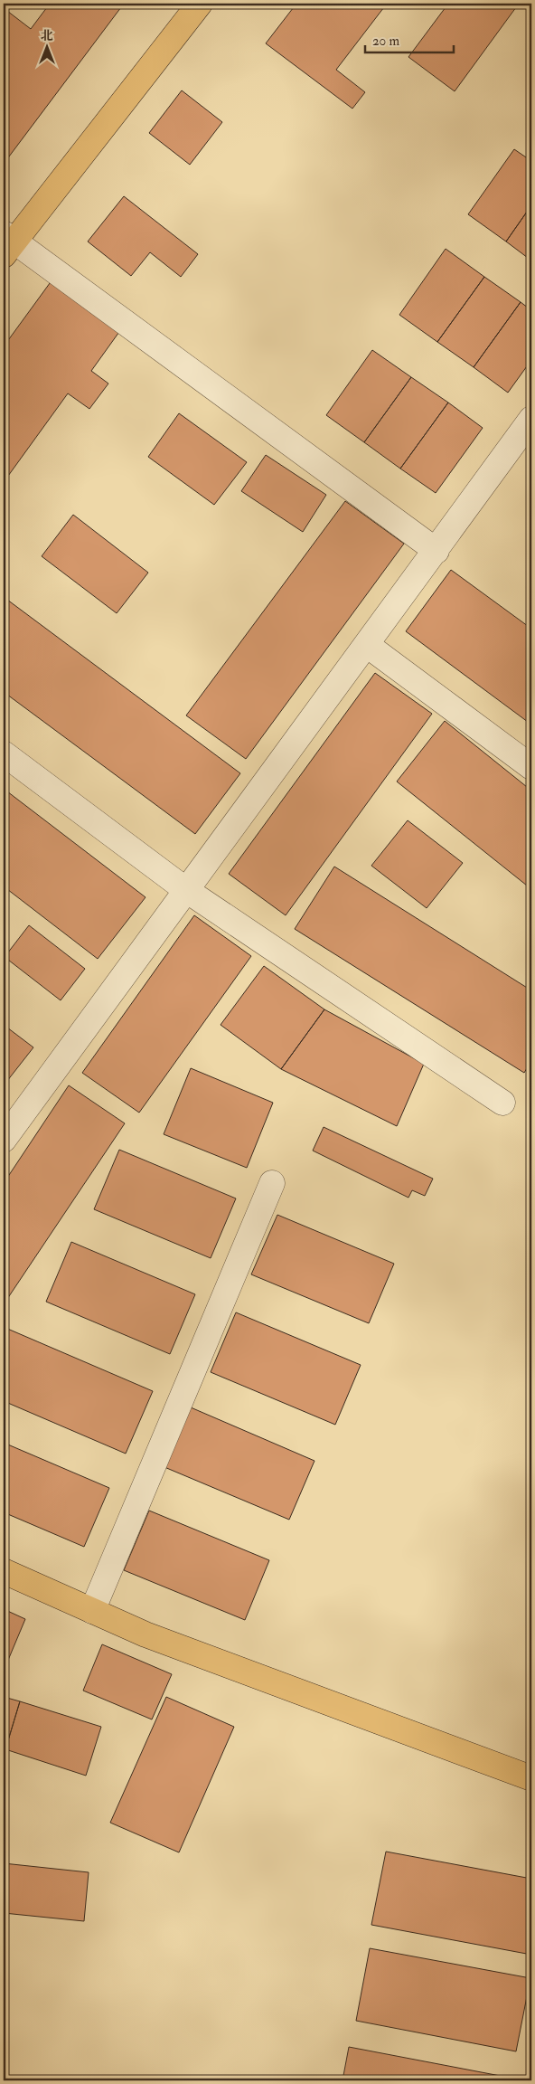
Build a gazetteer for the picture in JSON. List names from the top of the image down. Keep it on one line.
{"scale_bar":"20 m","north":"top"}
